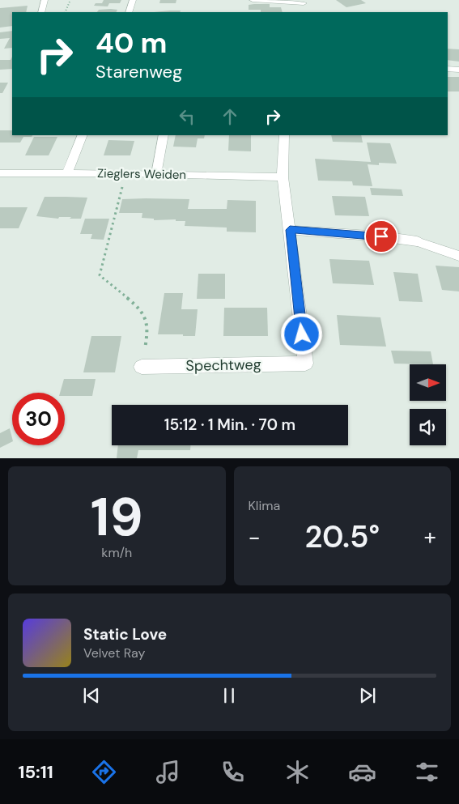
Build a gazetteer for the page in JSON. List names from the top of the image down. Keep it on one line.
{"streets":{"street":["Zieglers Weiden","Spechtweg"]},"north":"right","page":{"turn":["40 m","Starenweg"],"limit":"30","trip":"15:12 · 1 Min. · 70 m","tile":[["19","km/h"],"Klima"],"heat":["−","20.5°","+"],"song":["Static Love","Velvet Ray"],"tabs":"15:11"}}
